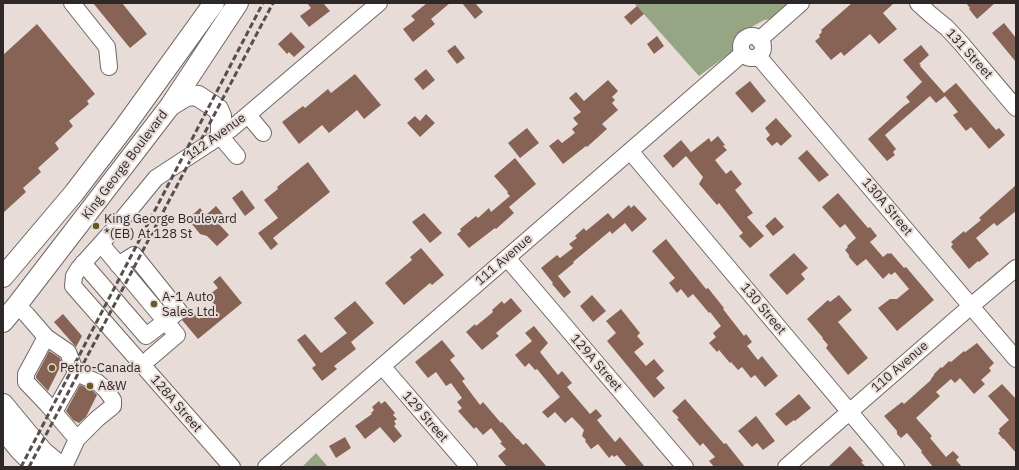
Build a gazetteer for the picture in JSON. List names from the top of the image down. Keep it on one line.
{"streets":{"main road":["King George Boulevard"],"street":["131 Street","112 Avenue","130A Street","111 Avenue","130 Street","129A Street","110 Avenue","128A Street","129 Street"]},"crossings":[["112 Avenue","128A Street"],["130A Street","111 Avenue"],["130A Street","110 Avenue"],["111 Avenue","130 Street"],["111 Avenue","129A Street"],["111 Avenue","129 Street"],["130 Street","110 Avenue"]],"places":["King George Boulevard *(EB) At 128 St","A-1 Auto Sales Ltd.","Petro-Canada","A&W"]}
